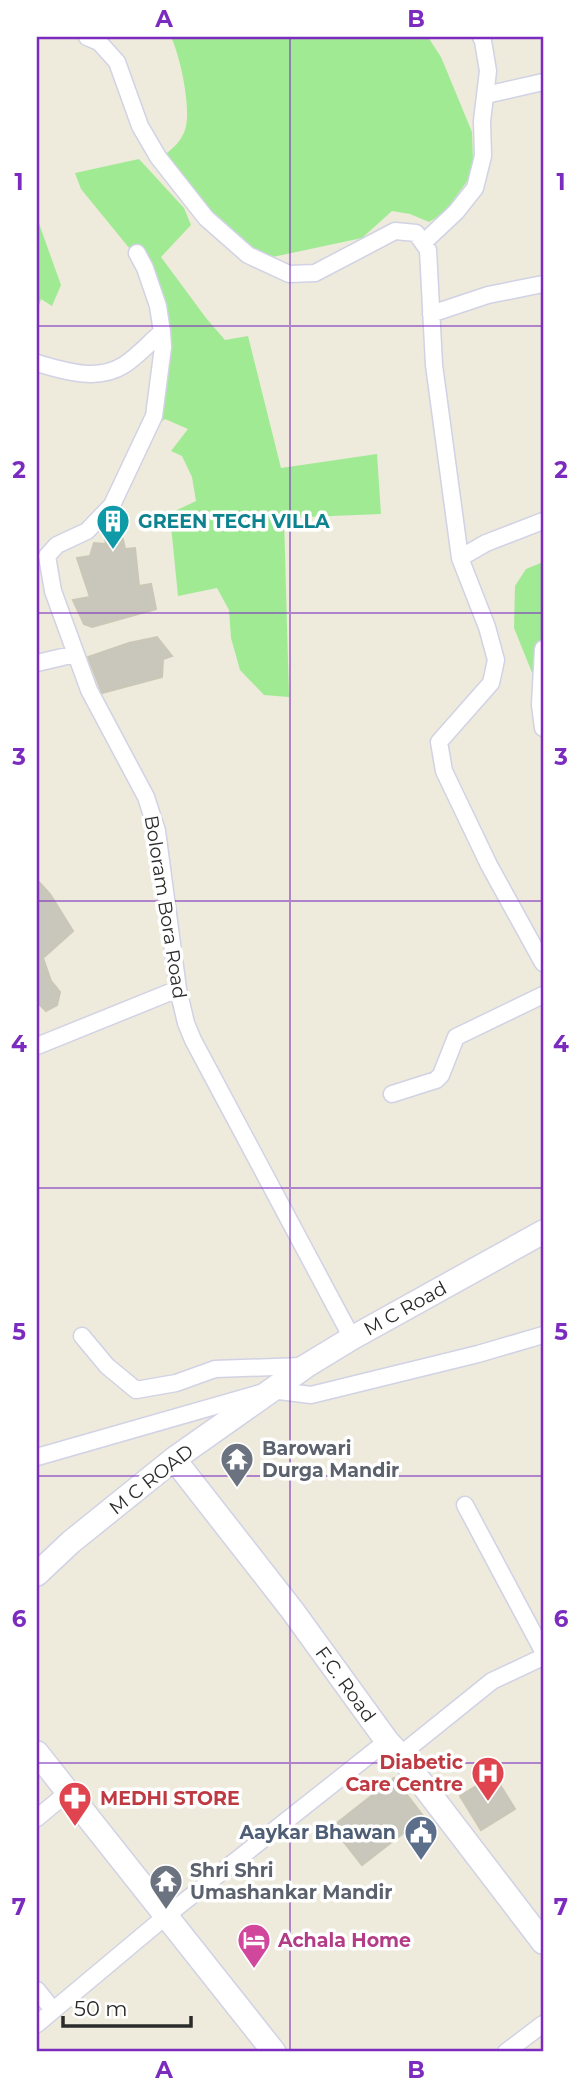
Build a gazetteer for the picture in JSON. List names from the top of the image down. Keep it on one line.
{"streets":{"street":["Boloram Bora Road","M C Road","M C ROAD","F.C. Road"]},"crossings":[["Boloram Bora Road","M C Road"],["M C Road","M C ROAD"],["M C ROAD","F.C. Road"]],"places":{"building":["GREEN TECH VILLA"],"temple":["Barowari Durga Mandir","Shri Shri Umashankar Mandir"],"hospital":["Diabetic Care Centre"],"pharmacy":["MEDHI STORE"],"public building":["Aaykar Bhawan"],"hotel":["Achala Home"]},"scale_bar":"50 m","grid":{"columns":["A","B"],"rows":["1","2","3","4","5","6","7"]}}
